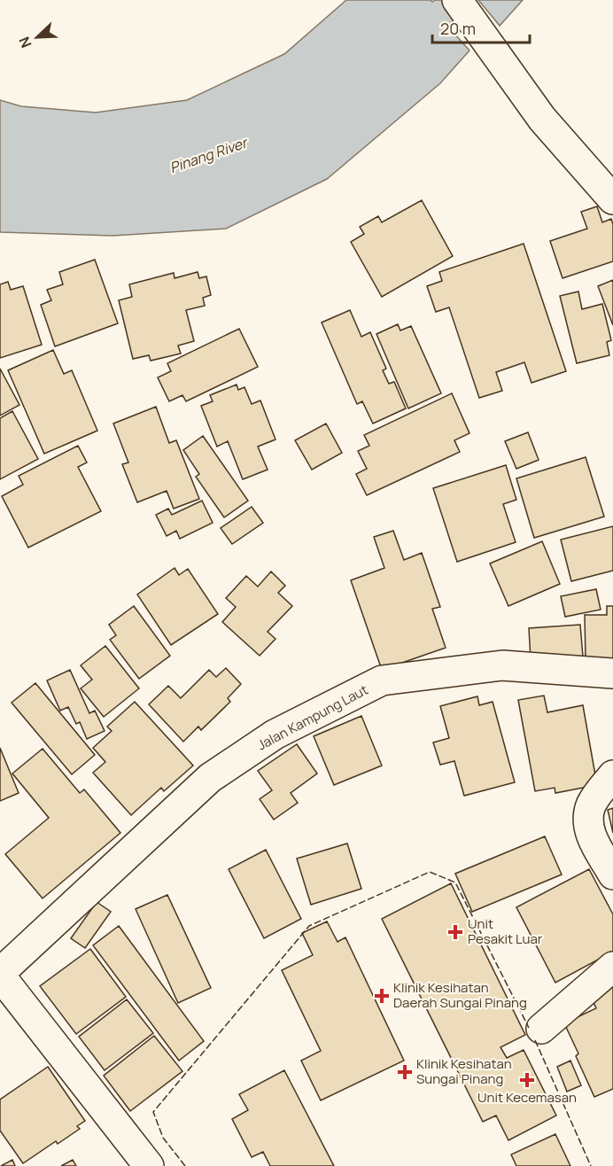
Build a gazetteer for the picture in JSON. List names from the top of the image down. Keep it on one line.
{"streets":{"street":["Jalan Kampung Laut"]},"water":["Pinang River"],"places":{"health":["Unit Pesakit Luar","Klinik Kesihatan Daerah Sungai Pinang","Klinik Kesihatan Sungai Pinang","Unit Kecemasan"]},"scale_bar":"20 m","north":"bottom left"}
